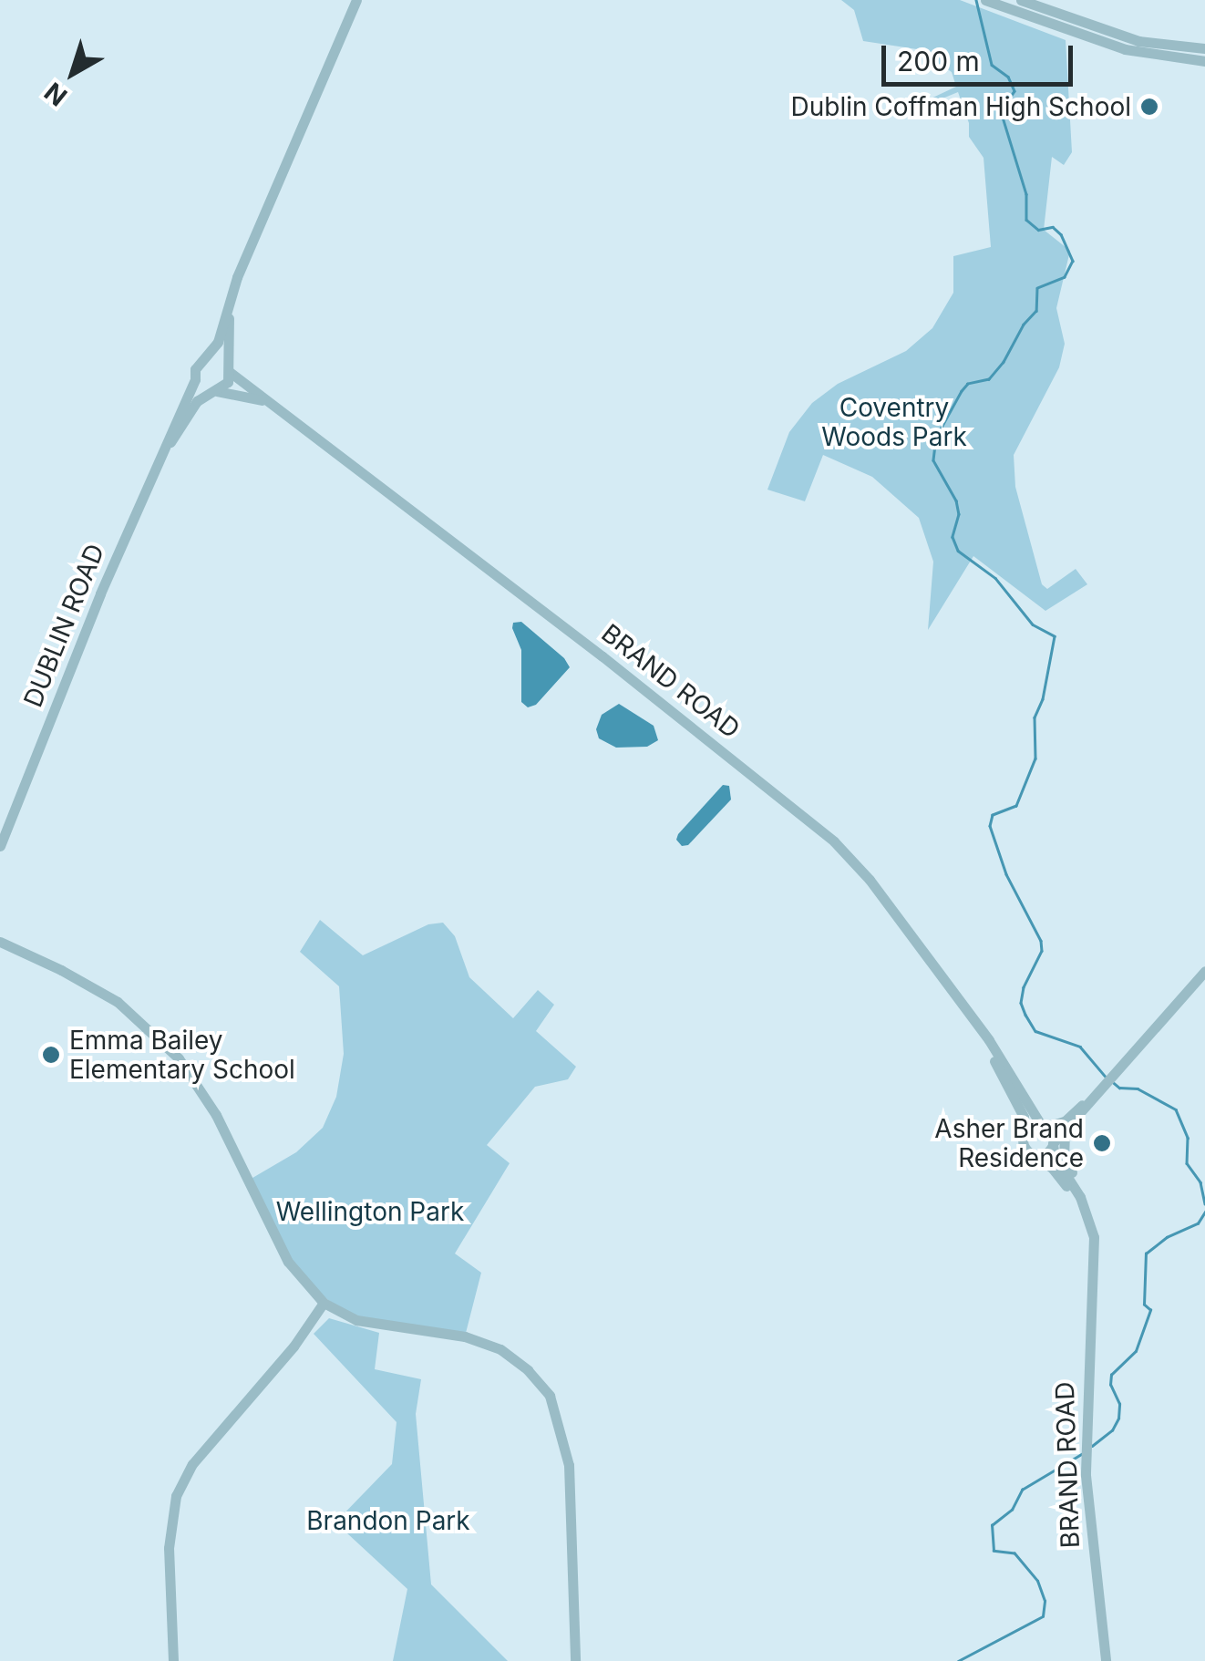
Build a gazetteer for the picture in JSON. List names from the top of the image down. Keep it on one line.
{"streets":{"main road":["DUBLIN ROAD","BRAND ROAD"]},"crossings":[["DUBLIN ROAD","BRAND ROAD"]],"parks":["Coventry Woods Park","Wellington Park","Brandon Park"],"places":["Dublin Coffman High School","Emma Bailey Elementary School","Asher Brand Residence"],"scale_bar":"200 m","north":"bottom left"}
